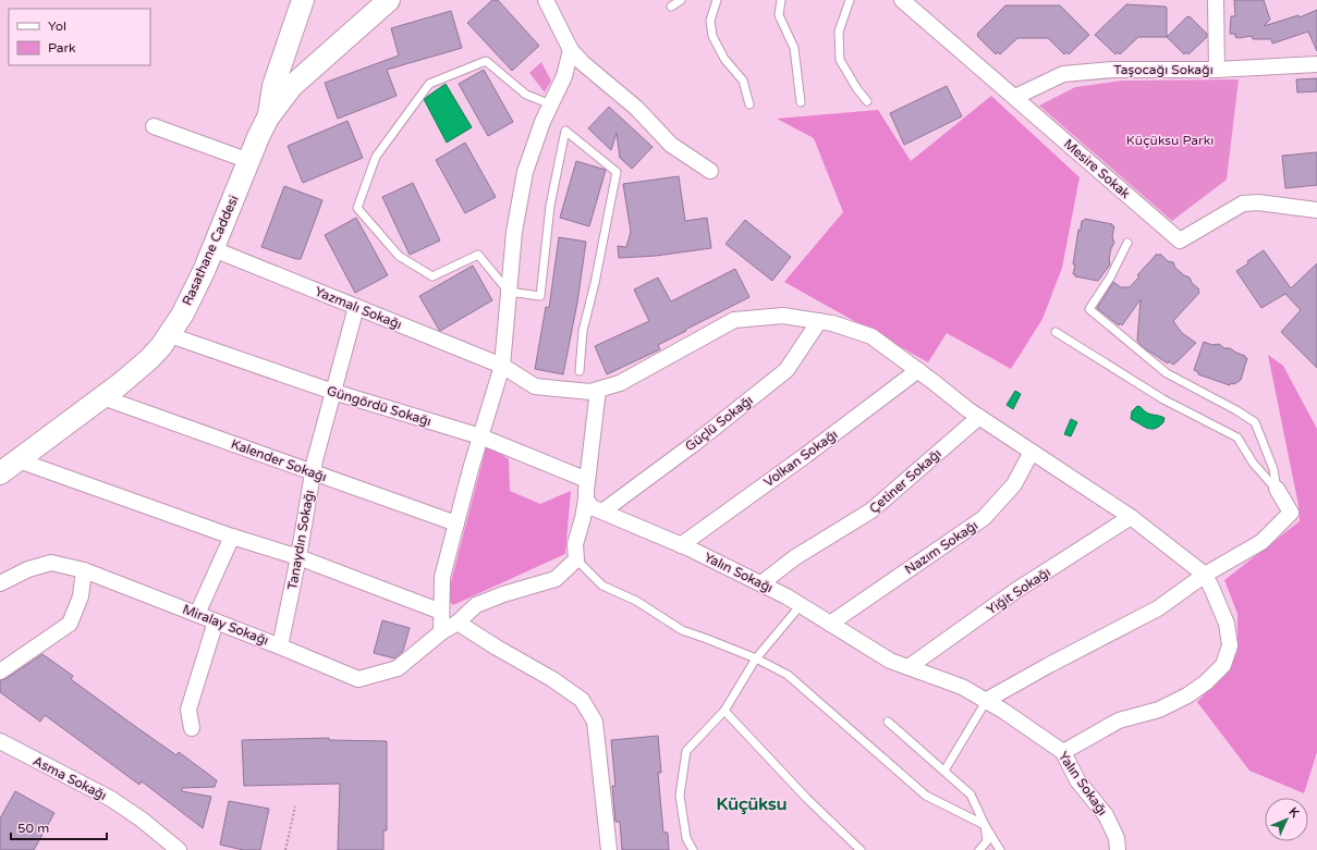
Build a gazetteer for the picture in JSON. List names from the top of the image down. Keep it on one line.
{"streets":{"street":["Taşocağı Sokağı","Mesire Sokak","Rasathane Caddesi","Yazmalı Sokağı","Güngördü Sokağı","Güçlü Sokağı","Volkan Sokağı","Kalender Sokağı","Çetiner Sokağı","Tanaydın Sokağı","Nazım Sokağı","Yalın Sokağı","Yiğit Sokağı","Miralay Sokağı","Asma Sokağı"]},"crossings":[["Taşocağı Sokağı","Mesire Sokak"],["Rasathane Caddesi","Yazmalı Sokağı"],["Rasathane Caddesi","Güngördü Sokağı"],["Rasathane Caddesi","Kalender Sokağı"],["Yazmalı Sokağı","Güçlü Sokağı"],["Yazmalı Sokağı","Volkan Sokağı"],["Yazmalı Sokağı","Çetiner Sokağı"],["Yazmalı Sokağı","Tanaydın Sokağı"],["Yazmalı Sokağı","Nazım Sokağı"],["Yazmalı Sokağı","Yiğit Sokağı"],["Güngördü Sokağı","Tanaydın Sokağı"],["Güçlü Sokağı","Yalın Sokağı"],["Volkan Sokağı","Yalın Sokağı"],["Kalender Sokağı","Tanaydın Sokağı"],["Çetiner Sokağı","Yalın Sokağı"],["Tanaydın Sokağı","Miralay Sokağı"],["Nazım Sokağı","Yalın Sokağı"],["Yalın Sokağı","Yiğit Sokağı"]],"districts":["Küçüksu"],"parks":["Küçüksu Parkı"],"legend":["Yol","Park"],"scale_bar":"50 m","north":"top right"}
